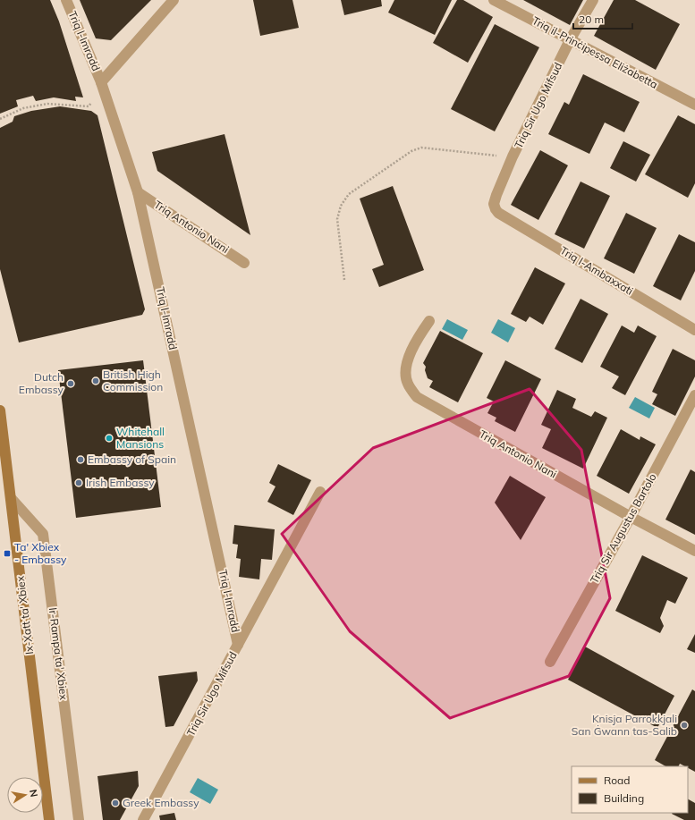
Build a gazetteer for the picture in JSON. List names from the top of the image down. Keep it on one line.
{"streets":{"main road":["Ix-Xatt ta' Xbiex"],"street":["Triq l-Imradd","Triq il-Prinċipessa Eliżabetta","Triq Sir Ugo Mifsud","Triq Antonio Nani","Triq l-Ambaxxati","Triq Sir Augustus Bartolo","Ir-Rampa ta' Xbiex"]},"crossings":[["Triq l-Imradd","Triq Sir Ugo Mifsud"],["Triq l-Imradd","Triq Antonio Nani"],["Triq il-Prinċipessa Eliżabetta","Triq Sir Ugo Mifsud"],["Triq Sir Ugo Mifsud","Triq l-Ambaxxati"],["Triq Antonio Nani","Triq Sir Augustus Bartolo"],["Ix-Xatt ta' Xbiex","Ir-Rampa ta' Xbiex"]],"places":{"other":["British High Commission","Dutch Embassy","Whitehall Mansions","Embassy of Spain","Irish Embassy","Knisja Parrokkjali San Ġwann tas-Salib","Greek Embassy"],"transit":["Ta' Xbiex - Embassy"]},"legend":["Road","Building"],"scale_bar":"20 m","north":"right"}
